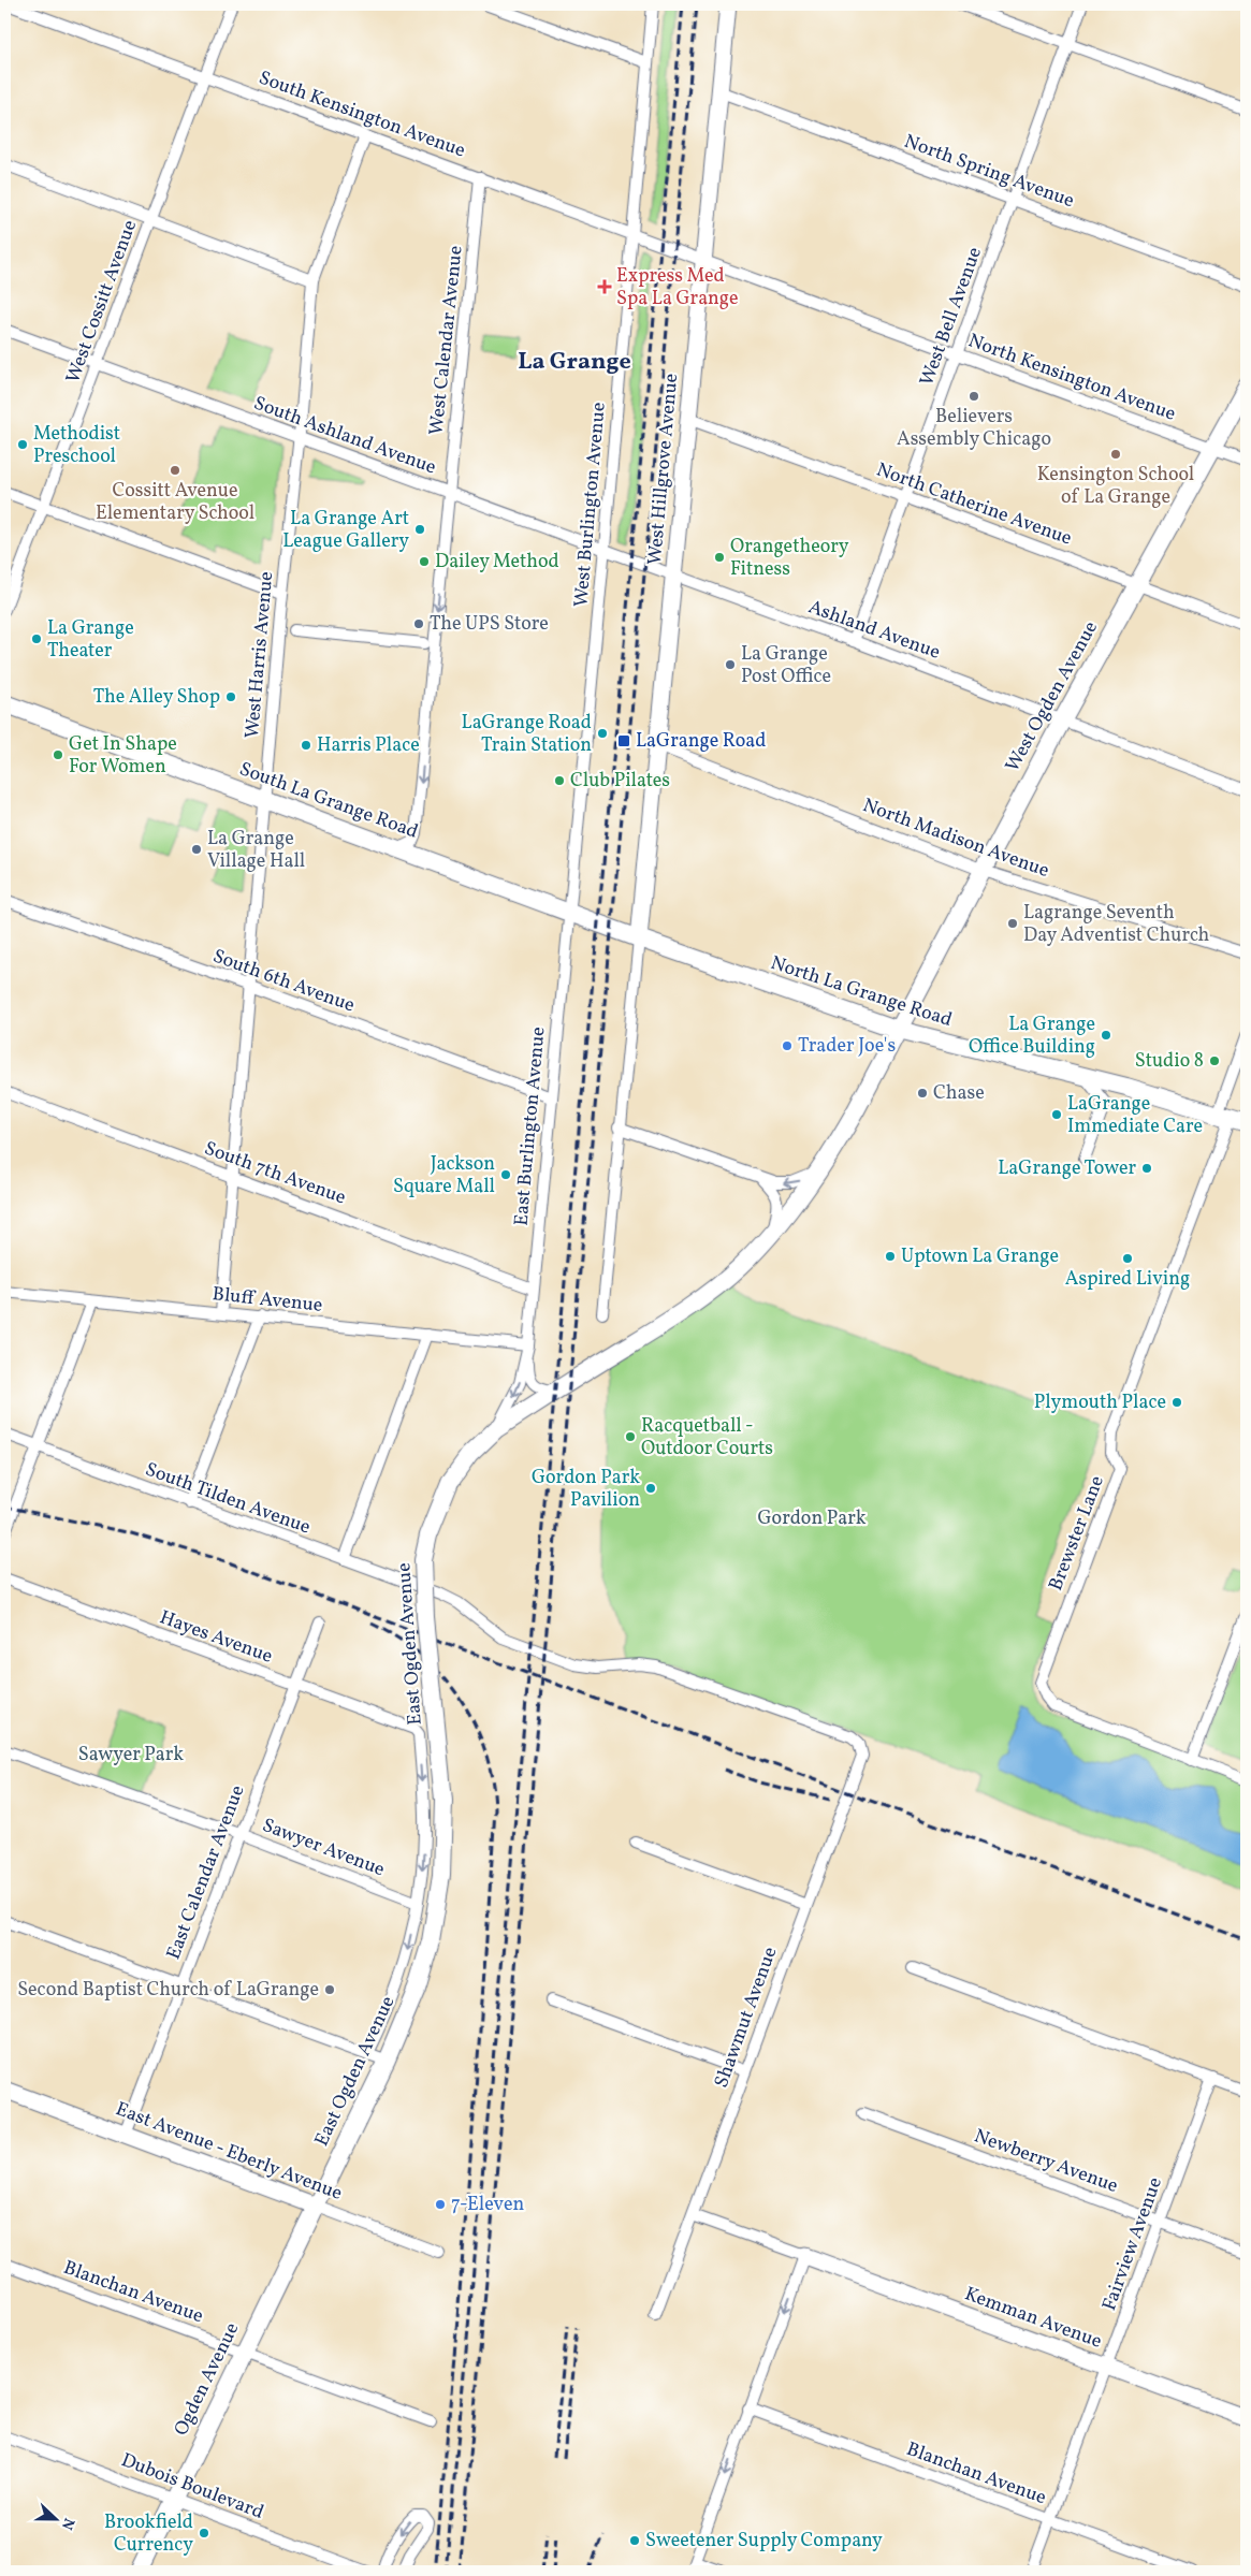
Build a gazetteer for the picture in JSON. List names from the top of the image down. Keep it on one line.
{"streets":{"main road":["West Ogden Avenue","South La Grange Road","North La Grange Road","East Ogden Avenue","Ogden Avenue"],"street":["South Kensington Avenue","North Spring Avenue","West Cossitt Avenue","West Bell Avenue","West Calendar Avenue","North Kensington Avenue","South Ashland Avenue","West Hillgrove Avenue","West Burlington Avenue","North Catherine Avenue","Ashland Avenue","West Harris Avenue","North Madison Avenue","South 6th Avenue","East Burlington Avenue","South 7th Avenue","Bluff Avenue","South Tilden Avenue","Brewster Lane","Hayes Avenue","Sawyer Avenue","East Calendar Avenue","Shawmut Avenue","East Avenue - Eberly Avenue","Newberry Avenue","Fairview Avenue","Blanchan Avenue","Kemman Avenue","Dubois Boulevard"]},"crossings":[["South Kensington Avenue","West Cossitt Avenue"],["South Kensington Avenue","West Calendar Avenue"],["South Kensington Avenue","North Kensington Avenue"],["South Kensington Avenue","West Hillgrove Avenue"],["South Kensington Avenue","West Burlington Avenue"],["South Kensington Avenue","West Harris Avenue"],["North Spring Avenue","West Bell Avenue"],["North Spring Avenue","West Hillgrove Avenue"],["West Cossitt Avenue","South Ashland Avenue"],["West Bell Avenue","North Kensington Avenue"],["West Bell Avenue","North Catherine Avenue"],["West Bell Avenue","Ashland Avenue"],["West Calendar Avenue","South Ashland Avenue"],["West Calendar Avenue","South La Grange Road"],["North Kensington Avenue","West Hillgrove Avenue"],["North Kensington Avenue","West Ogden Avenue"],["South Ashland Avenue","West Hillgrove Avenue"],["South Ashland Avenue","West Burlington Avenue"],["South Ashland Avenue","Ashland Avenue"],["South Ashland Avenue","West Harris Avenue"],["West Hillgrove Avenue","North Catherine Avenue"],["West Hillgrove Avenue","Ashland Avenue"],["West Hillgrove Avenue","South La Grange Road"],["West Hillgrove Avenue","North Madison Avenue"],["West Hillgrove Avenue","North La Grange Road"],["West Burlington Avenue","South La Grange Road"],["West Burlington Avenue","East Burlington Avenue"],["North Catherine Avenue","West Ogden Avenue"],["Ashland Avenue","West Ogden Avenue"],["West Harris Avenue","South La Grange Road"],["West Harris Avenue","South 6th Avenue"],["West Harris Avenue","South 7th Avenue"],["West Harris Avenue","Bluff Avenue"],["West Ogden Avenue","North Madison Avenue"],["West Ogden Avenue","North La Grange Road"],["West Ogden Avenue","East Ogden Avenue"],["South La Grange Road","North La Grange Road"],["South La Grange Road","East Burlington Avenue"],["South 6th Avenue","East Burlington Avenue"],["North La Grange Road","East Ogden Avenue"],["East Burlington Avenue","South 7th Avenue"],["East Burlington Avenue","Bluff Avenue"],["East Burlington Avenue","East Ogden Avenue"],["South Tilden Avenue","Shawmut Avenue"],["Hayes Avenue","Sawyer Avenue"],["Hayes Avenue","East Calendar Avenue"],["East Ogden Avenue","East Avenue - Eberly Avenue"],["East Ogden Avenue","Ogden Avenue"],["Sawyer Avenue","East Calendar Avenue"],["East Calendar Avenue","East Avenue - Eberly Avenue"],["East Avenue - Eberly Avenue","Ogden Avenue"],["Newberry Avenue","Fairview Avenue"],["Fairview Avenue","Blanchan Avenue"],["Fairview Avenue","Kemman Avenue"],["Blanchan Avenue","Ogden Avenue"],["Ogden Avenue","Dubois Boulevard"]],"one_way":["West Calendar Avenue","Hayes Avenue"],"districts":["La Grange"],"parks":["Gordon Park","Sawyer Park"],"places":{"health":["Express Med Spa La Grange"],"other":["Believers Assembly Chicago","Methodist Preschool","Kensington School of La Grange","Cossitt Avenue Elementary School","La Grange Art League Gallery","Orangetheory Fitness","Dailey Method","The UPS Store","La Grange Theater","La Grange Post Office","The Alley Shop","LaGrange Road Train Station","Harris Place","Get In Shape For Women","Club Pilates","La Grange Village Hall","Lagrange Seventh Day Adventist Church","La Grange Office Building","Trader Joe's","Studio 8","Chase","LaGrange Immediate Care","LaGrange Tower","Jackson Square Mall","Uptown La Grange","Aspired Living","Plymouth Place","Racquetball - Outdoor Courts","Gordon Park Pavilion","Second Baptist Church of LaGrange","7-Eleven","Brookfield Currency","Sweetener Supply Company"],"transit":["LaGrange Road"]},"north":"right"}
